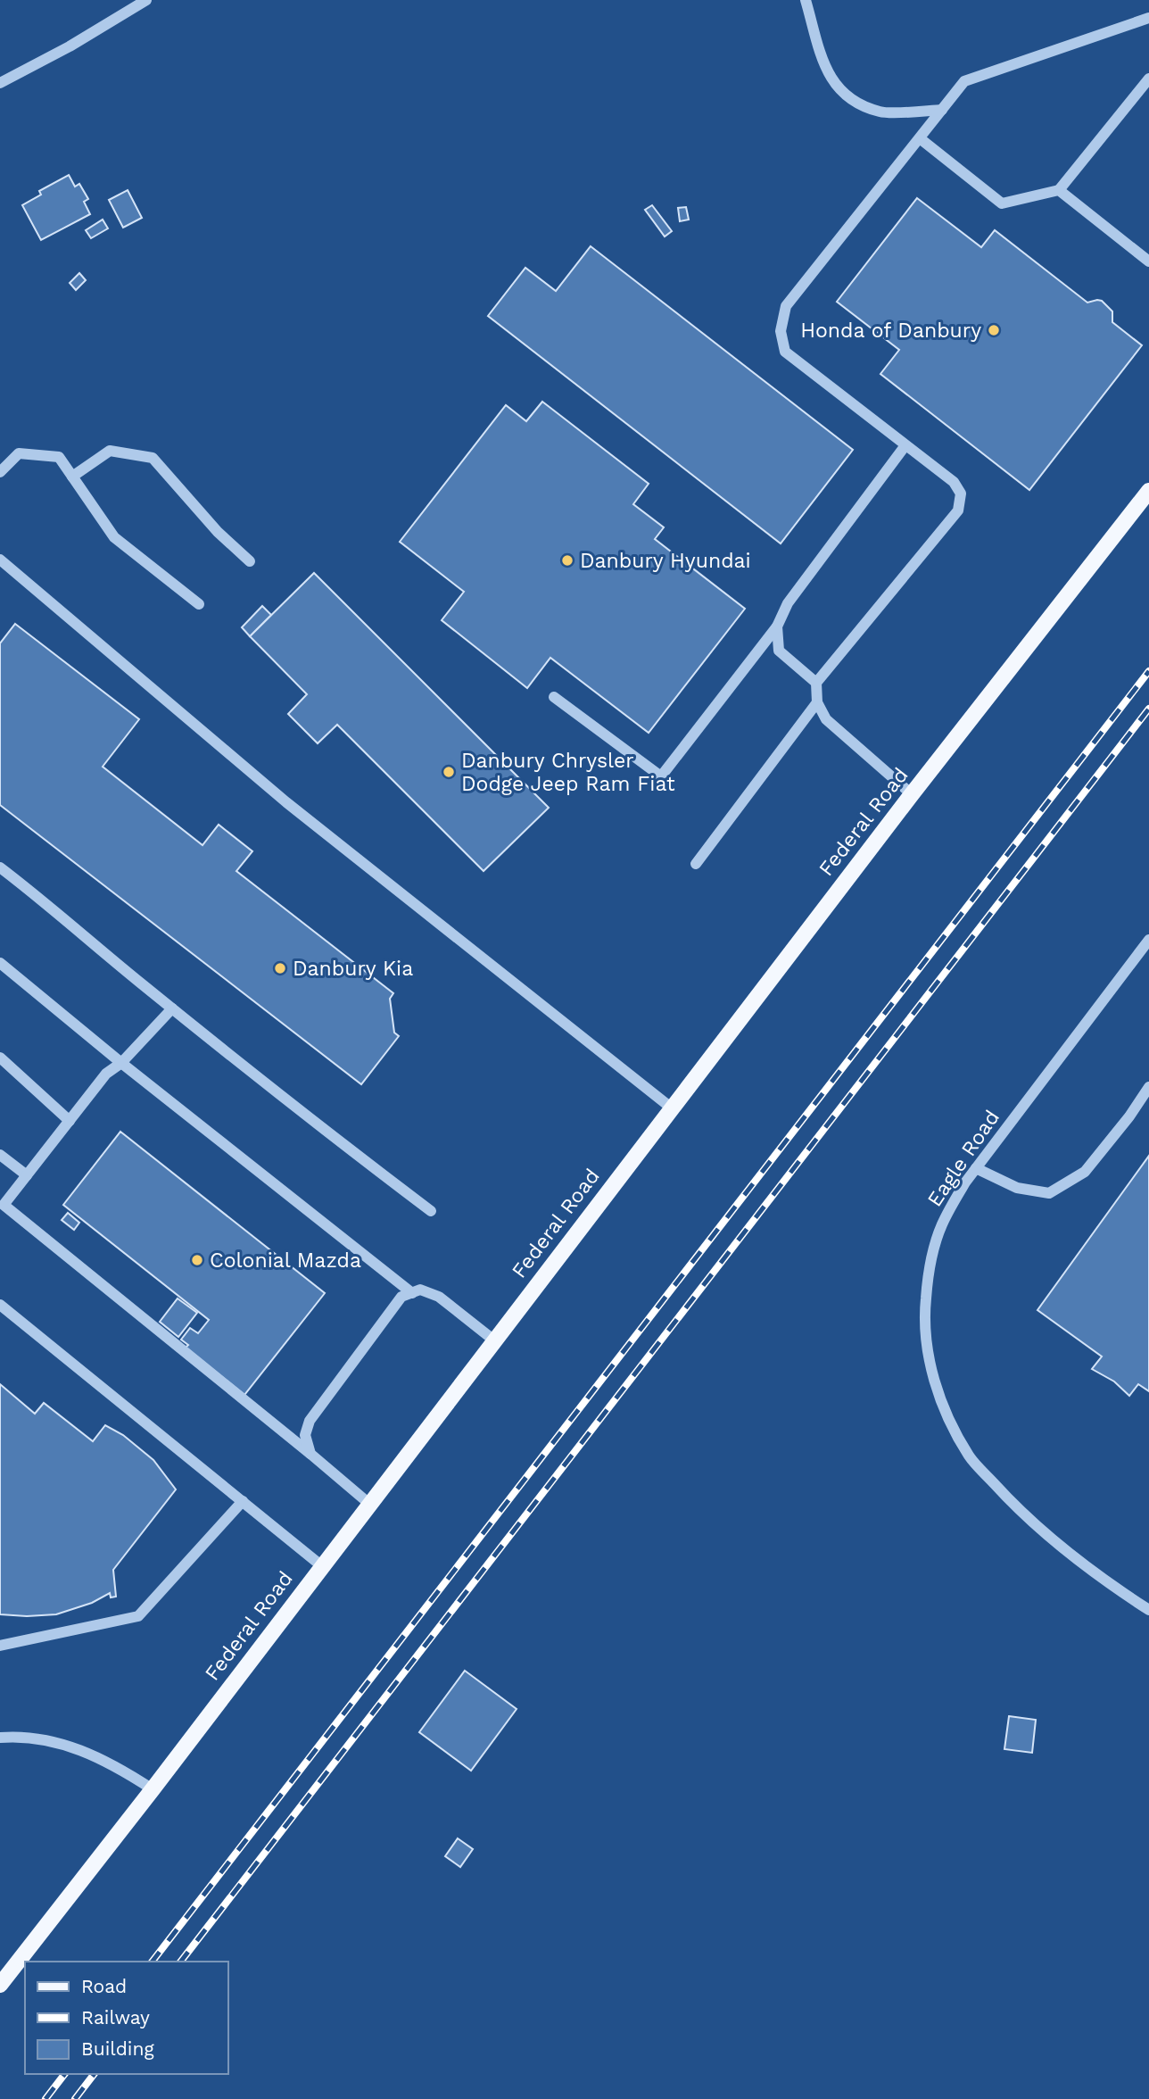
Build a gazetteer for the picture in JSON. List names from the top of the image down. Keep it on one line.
{"streets":{"main road":["Federal Road"],"street":["Eagle Road"]},"places":["Honda of Danbury","Danbury Hyundai","Danbury Chrysler Dodge Jeep Ram Fiat","Danbury Kia","Colonial Mazda"],"legend":["Road","Railway","Building"]}
